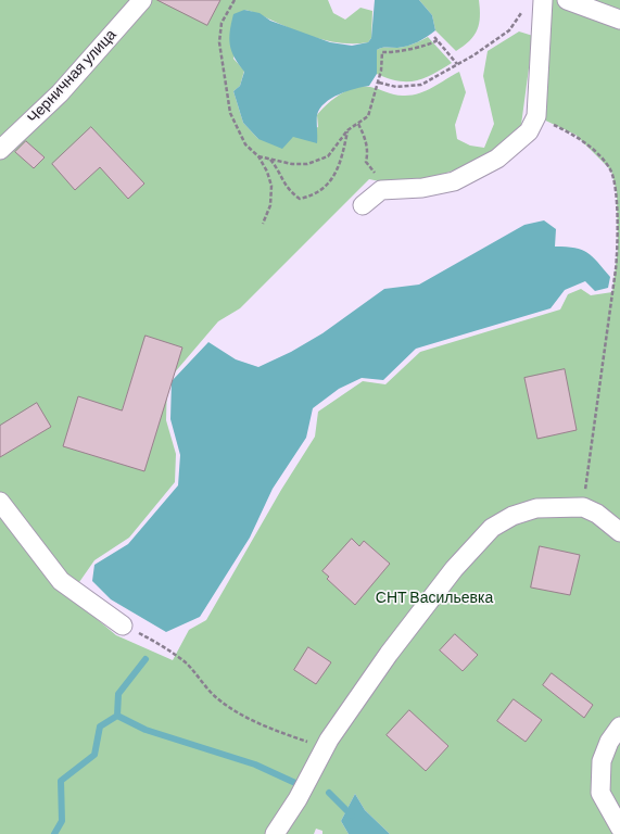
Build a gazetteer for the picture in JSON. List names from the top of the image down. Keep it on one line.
{"streets":{"street":["Черничная улица"]},"parks":["СНТ Васильевка"]}
